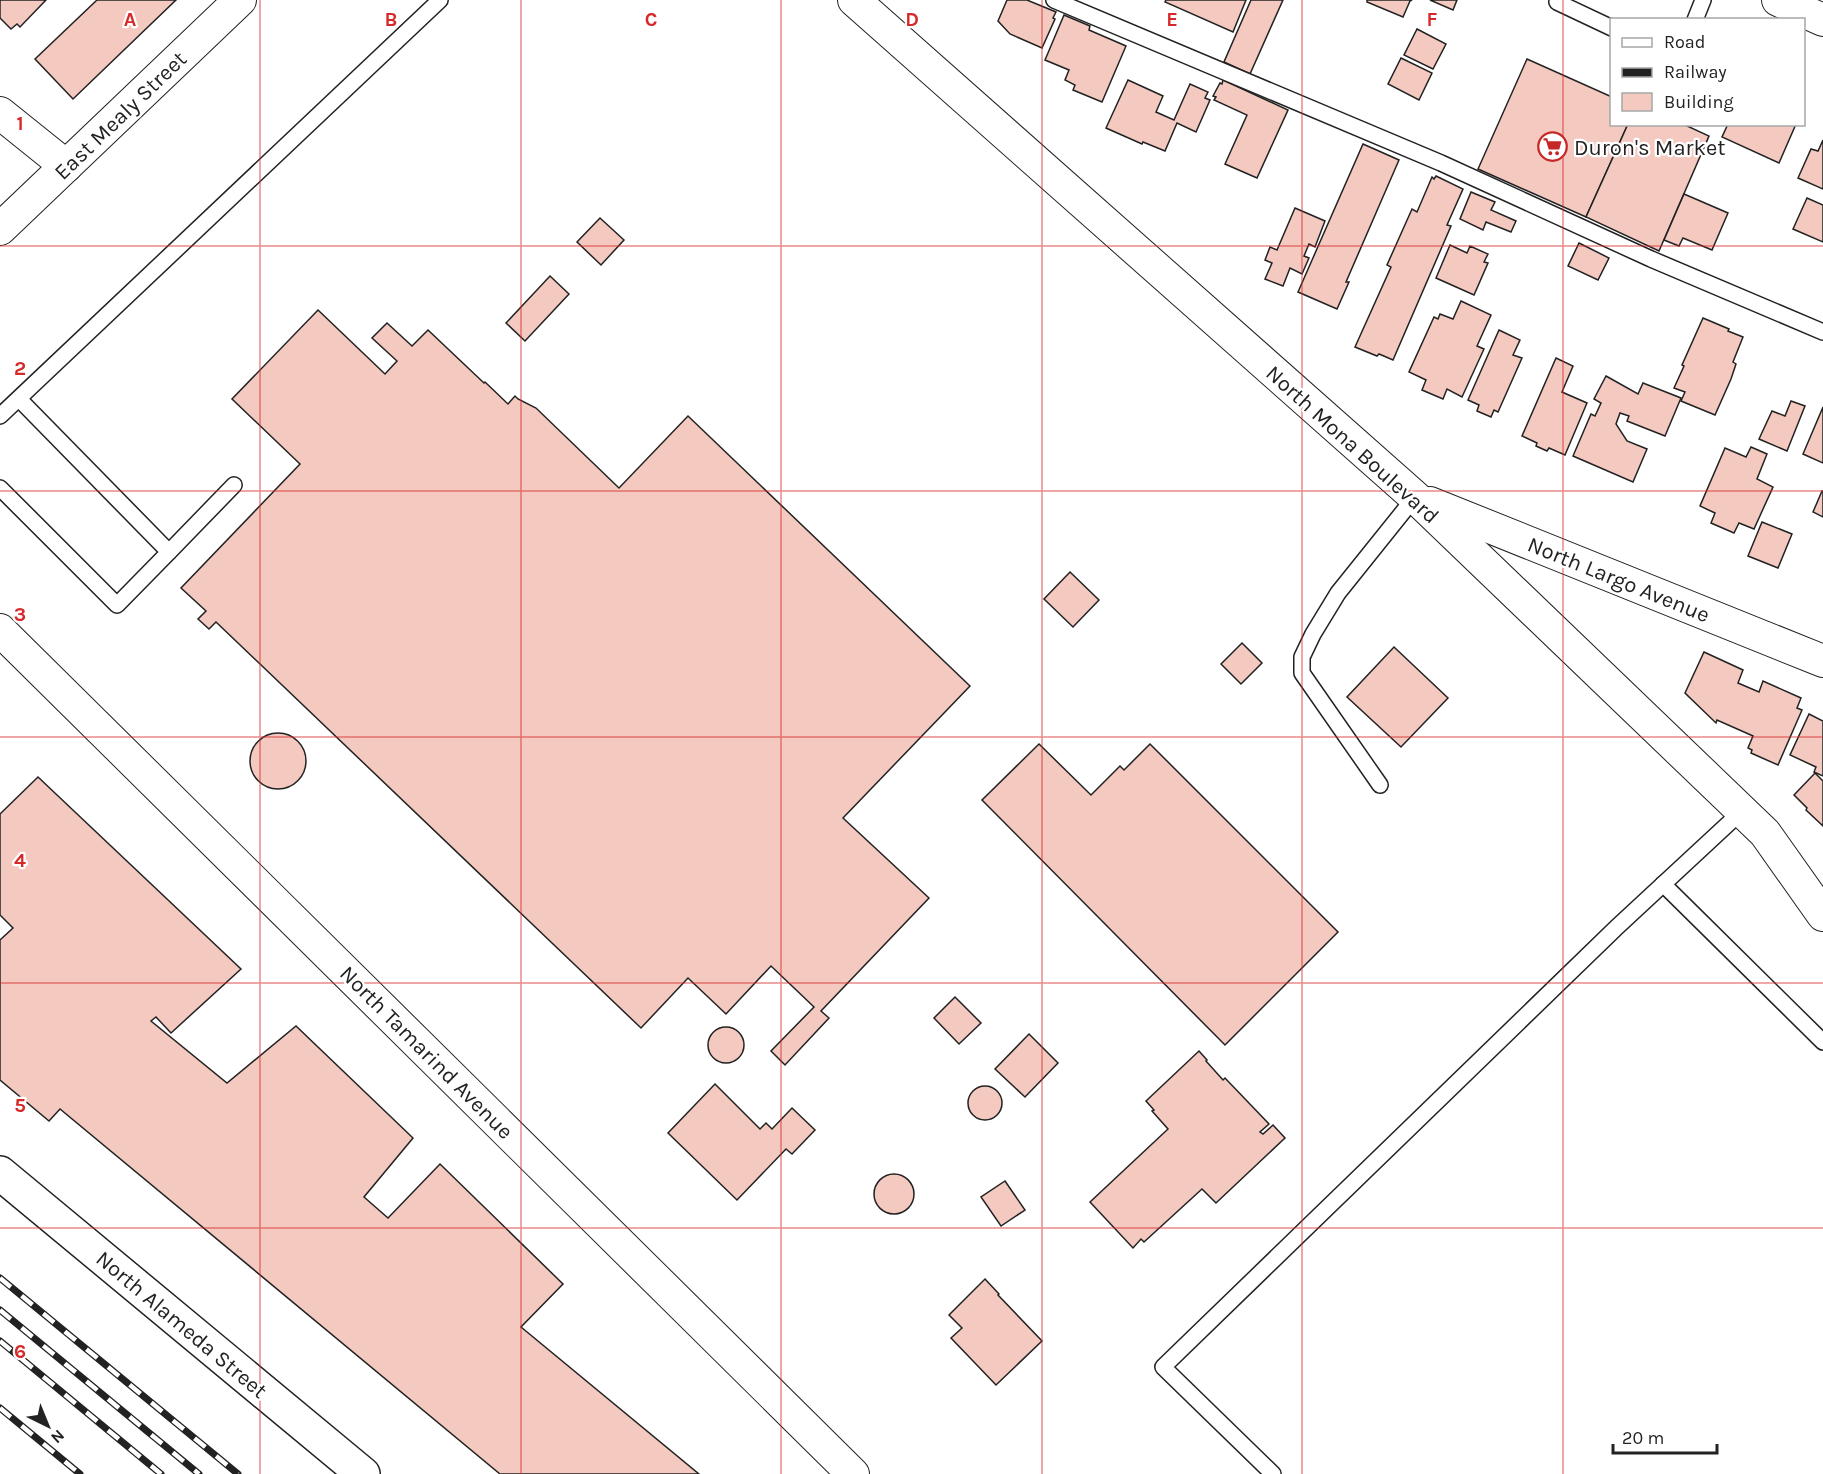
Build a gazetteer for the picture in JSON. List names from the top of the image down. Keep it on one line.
{"streets":{"main road":["North Alameda Street"],"street":["East Mealy Street","North Mona Boulevard","North Largo Avenue","North Tamarind Avenue"]},"crossings":[["North Mona Boulevard","North Largo Avenue"]],"places":{"supermarket":["Duron's Market"]},"legend":["Road","Railway","Building"],"scale_bar":"20 m","north":"bottom right","grid":{"columns":["A","B","C","D","E","F"],"rows":["1","2","3","4","5","6"]}}
